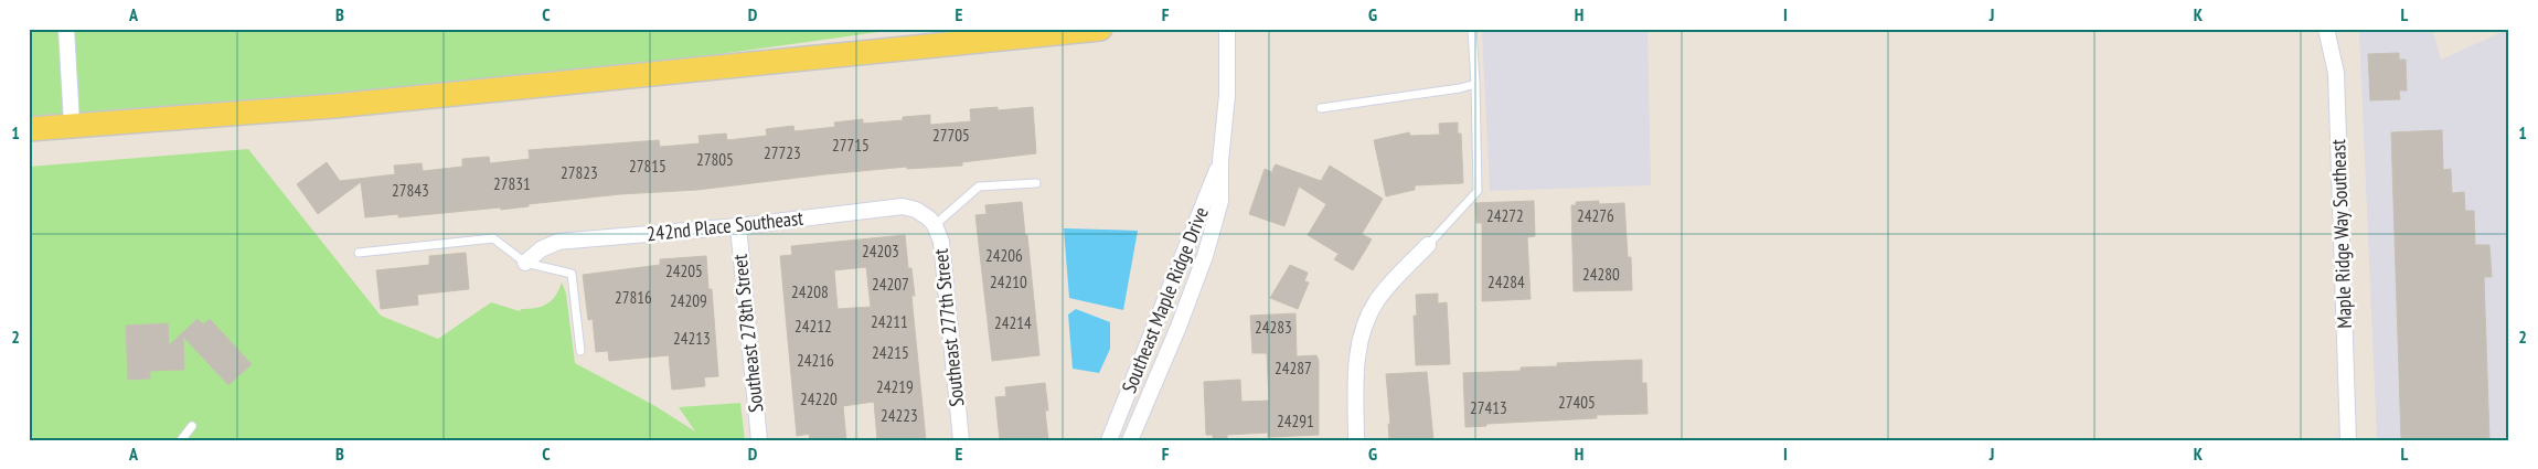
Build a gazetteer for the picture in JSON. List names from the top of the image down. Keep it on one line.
{"streets":{"street":["242nd Place Southeast","Maple Ridge Way Southeast","Southeast Maple Ridge Drive","Southeast 277th Street","Southeast 278th Street"]},"crossings":[["242nd Place Southeast","Southeast 277th Street"],["242nd Place Southeast","Southeast 278th Street"]],"house_numbers":["27705","27715","27723","27805","27815","27823","27831","27843","24272","24276","24203","24206","24205","24280","24210","24284","24207","24208","27816","24209","24211","24214","24212","24283","24213","24215","24216","24287","24219","24220","27405","27413","24223","24291"],"grid":{"columns":["A","B","C","D","E","F","G","H","I","J","K","L"],"rows":["1","2"]}}
